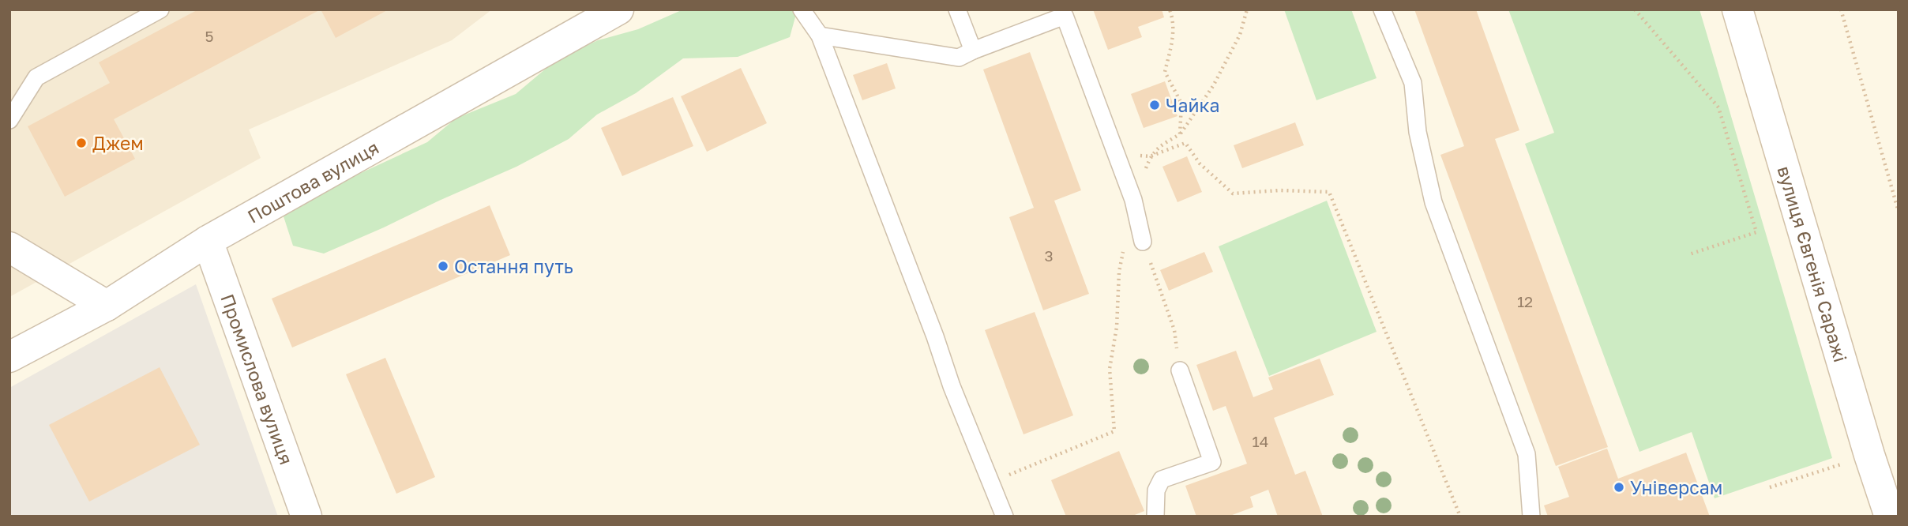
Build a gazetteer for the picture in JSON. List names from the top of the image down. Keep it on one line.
{"streets":{"street":["Поштова вулиця","вулиця Євгенія Саражі","Промислова вулиця"]},"crossings":[["Поштова вулиця","Промислова вулиця"]],"places":["Чайка","Джем","Остання путь","Універсам"],"house_numbers":["5","3","12","14"]}
